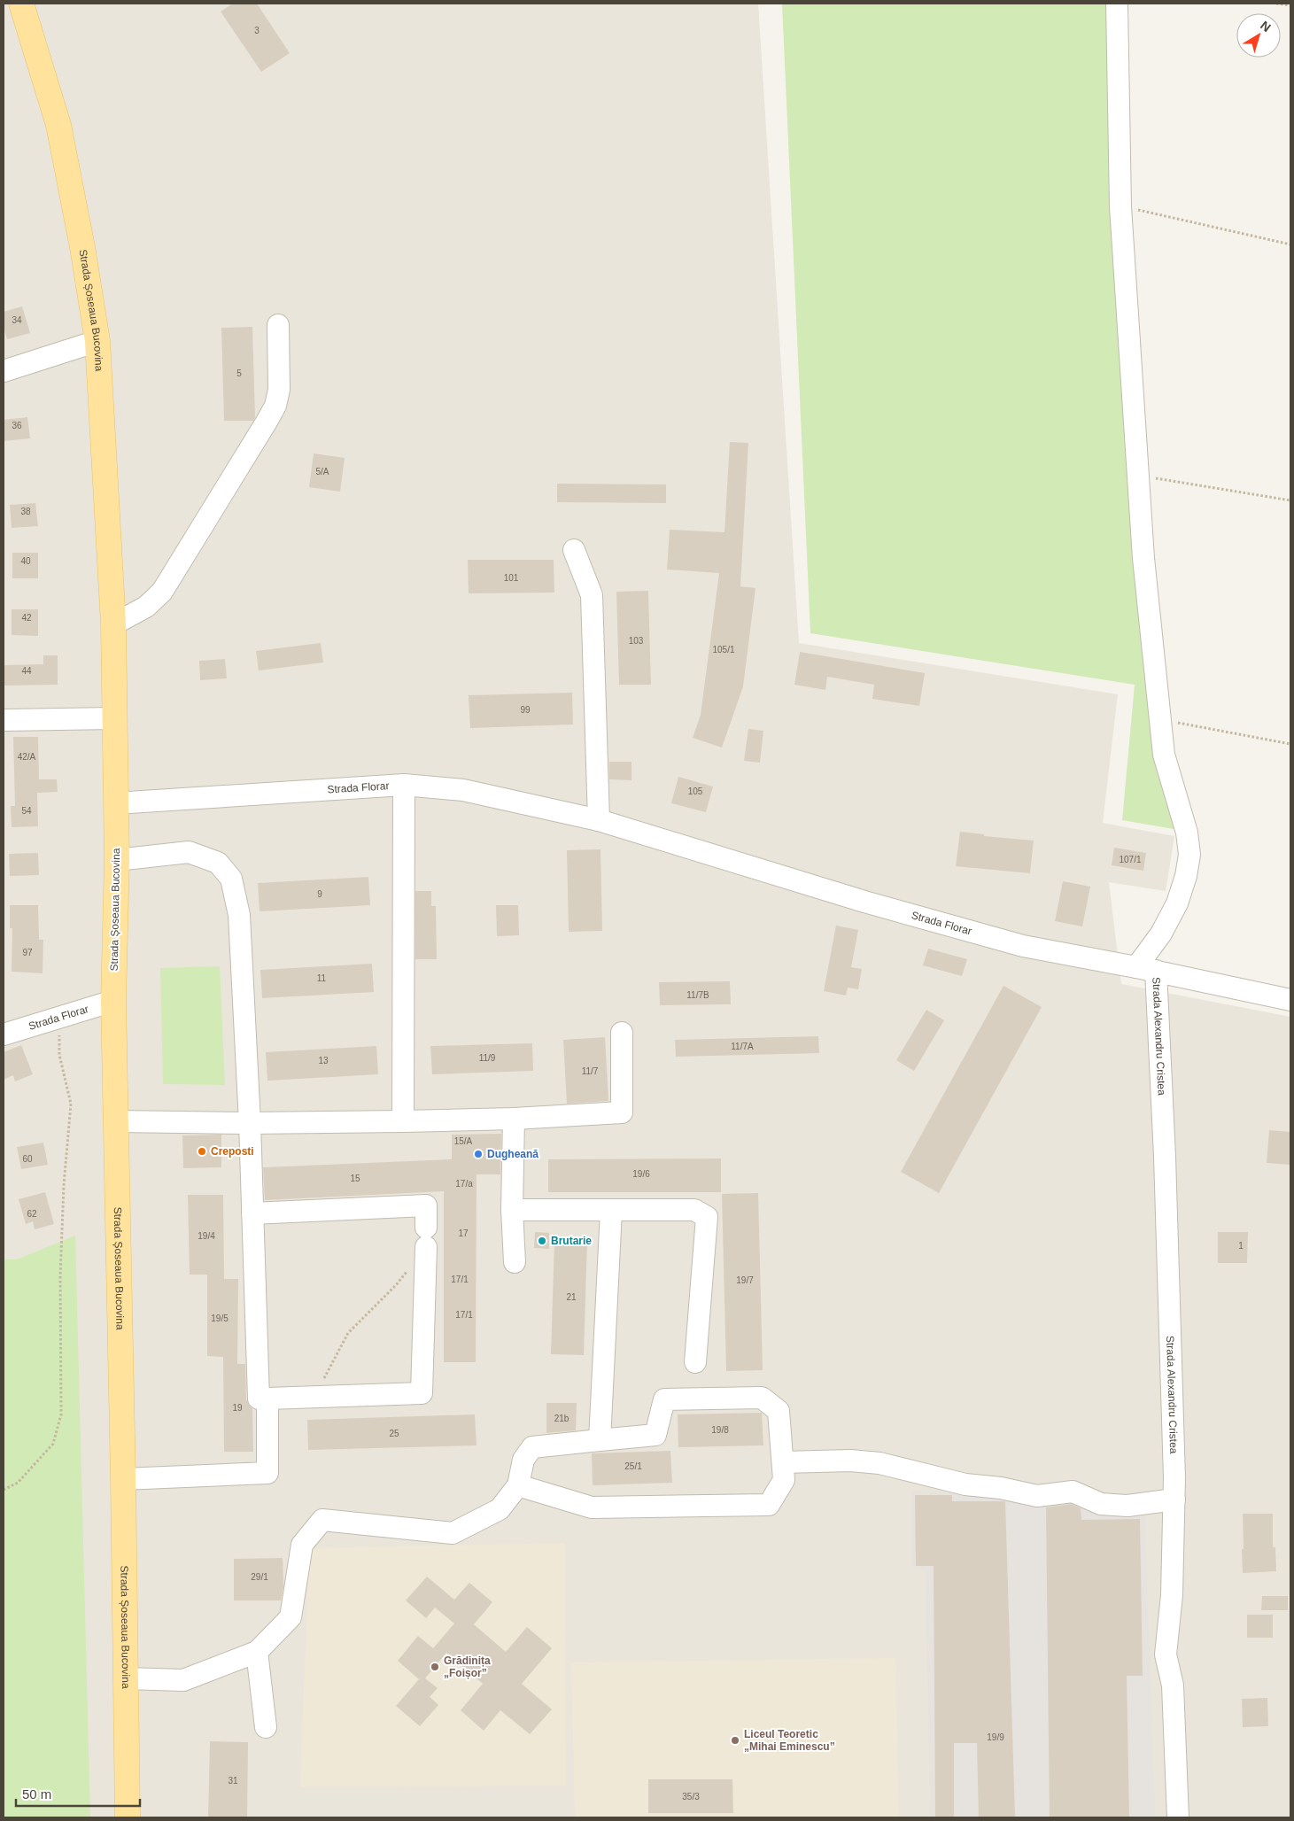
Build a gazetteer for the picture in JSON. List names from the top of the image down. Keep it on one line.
{"streets":{"main road":["Strada Șoseaua Bucovina"],"street":["Strada Florar","Strada Alexandru Cristea"]},"crossings":[["Strada Șoseaua Bucovina","Strada Florar"],["Strada Florar","Strada Alexandru Cristea"]],"places":["Creposti","Dugheană","Brutarie","Grădinița „Foișor”","Liceul Teoretic „Mihai Eminescu”"],"house_numbers":["3","34","5","36","5/A","38","40","101","42","103","105/1","44","99","42/A","105","54","107/1","9","97","11","11/7B","11/7A","11/9","13","11/7","15/A","60","19/6","15","17/a","62","17","19/4","1","17/1","19/7","21","17/1","19/5","19","21b","19/8","25","25/1","29/1","19/9","31","35/3"],"scale_bar":"50 m","north":"top right"}
